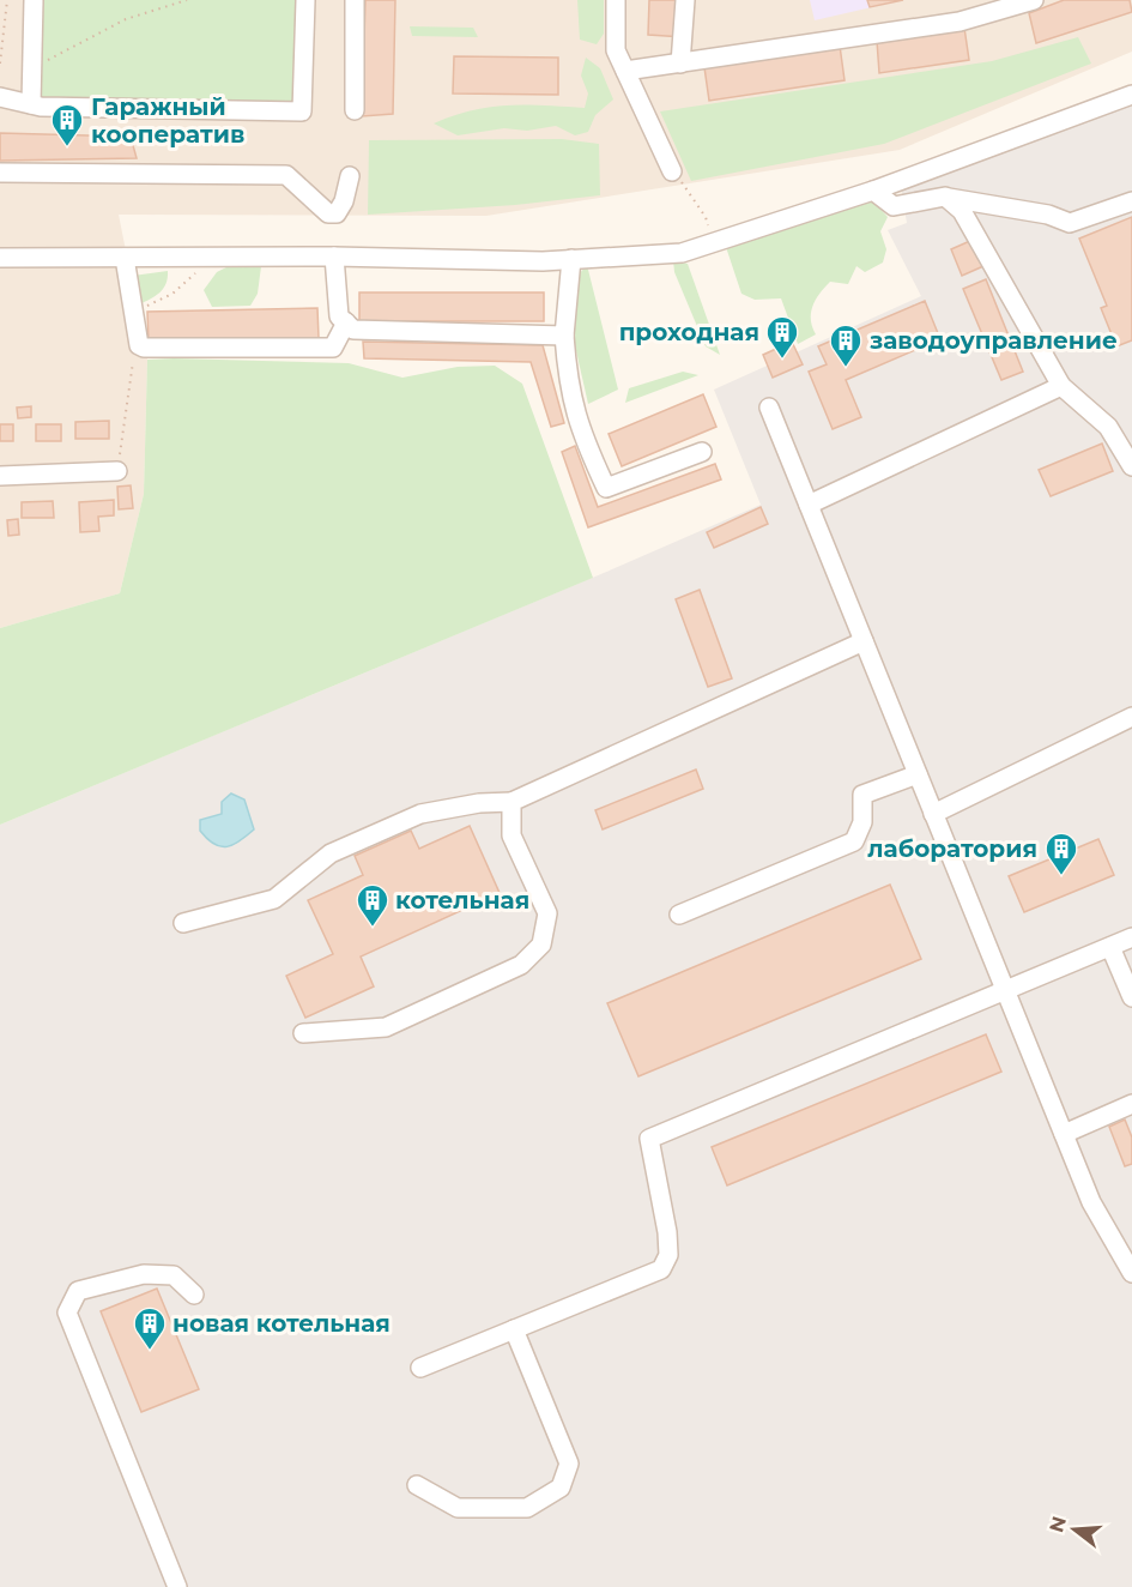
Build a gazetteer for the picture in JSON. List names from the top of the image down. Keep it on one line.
{"places":{"building":["Гаражный кооператив","проходная","заводоуправление","лаборатория","котельная","новая котельная"]},"north":"left"}
